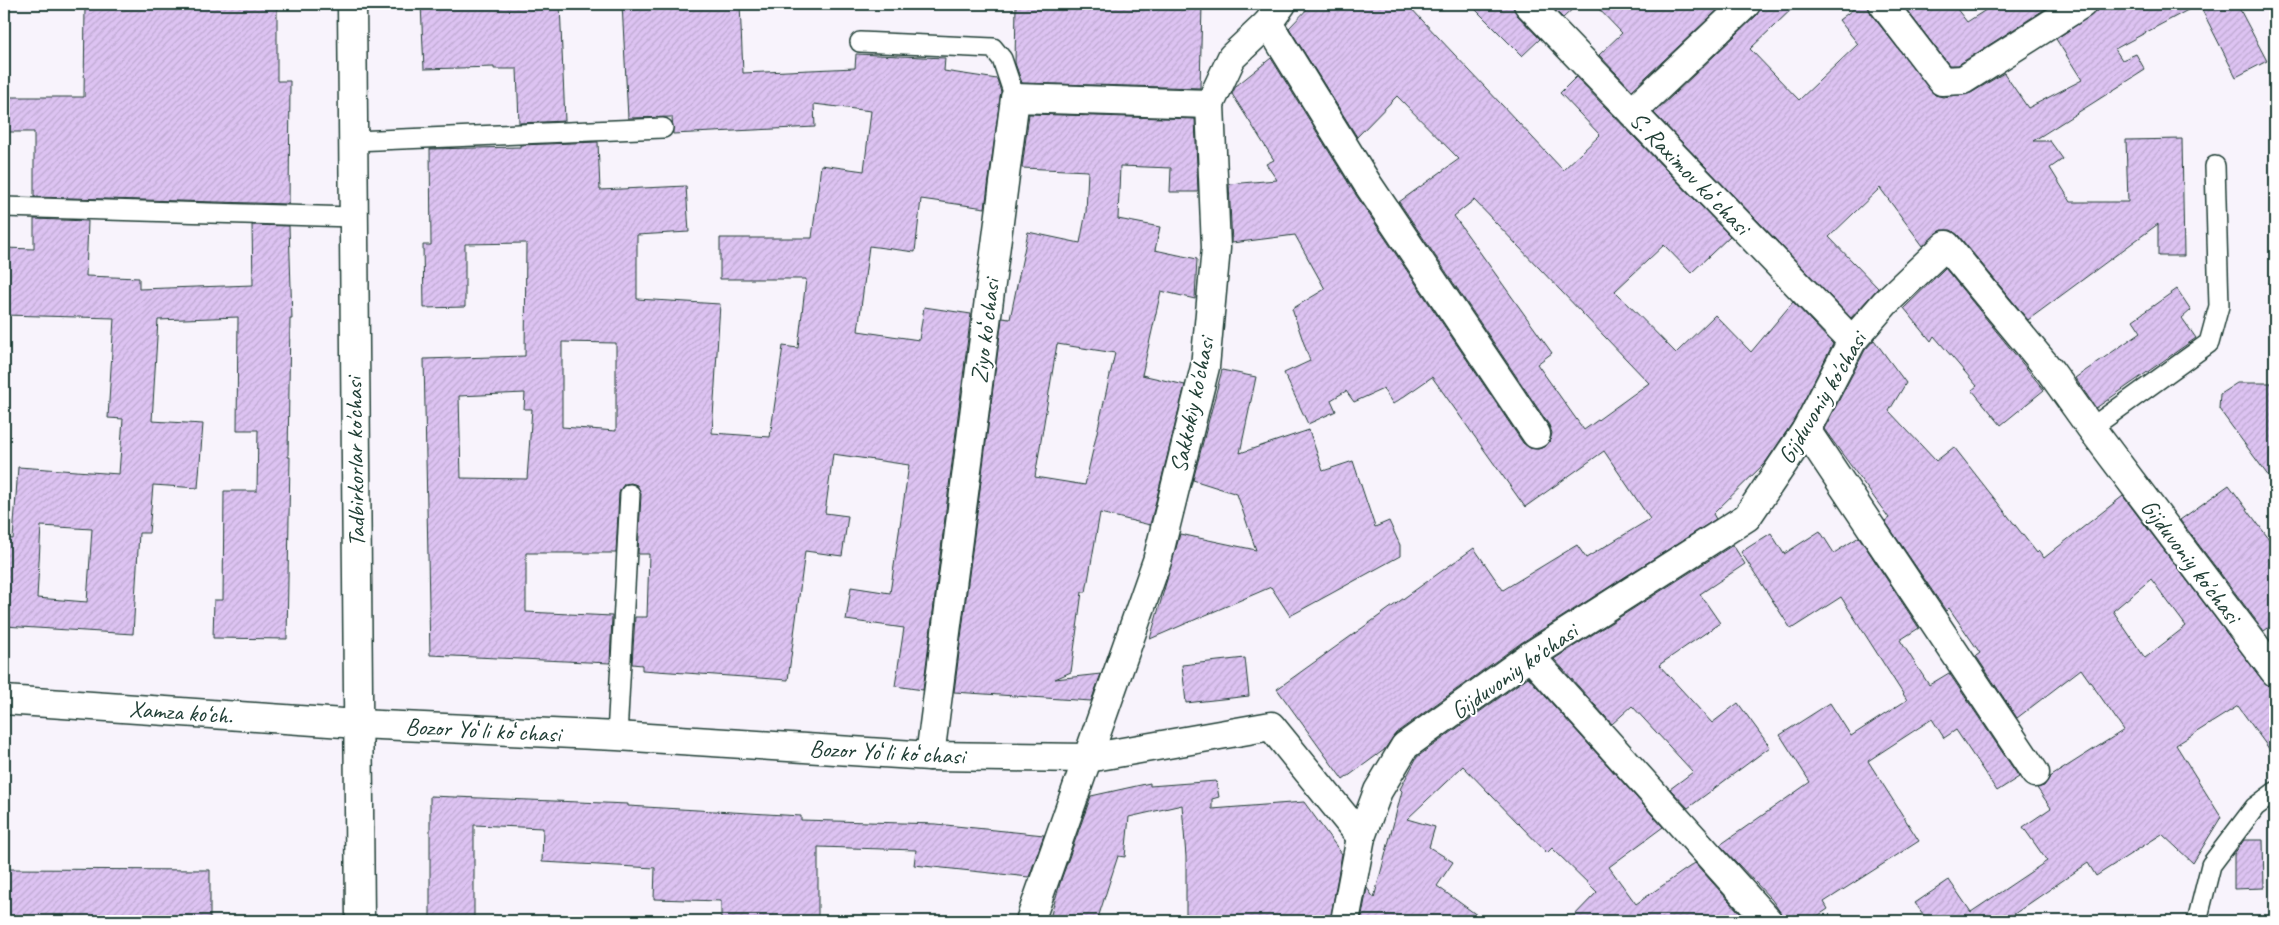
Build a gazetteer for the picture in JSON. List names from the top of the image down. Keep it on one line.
{"streets":{"street":["S. Raximov koʻchasi","Ziyo koʻchasi","Gijduvoniy ko'chasi","Sakkokiy ko'chasi","Tadbirkorlar ko'chasi","Xamza ko‘ch.","Bozor Yoʻli koʻchasi"]},"crossings":[["S. Raximov koʻchasi","Gijduvoniy ko'chasi"],["Ziyo koʻchasi","Bozor Yoʻli koʻchasi"],["Gijduvoniy ko'chasi","Bozor Yoʻli koʻchasi"],["Sakkokiy ko'chasi","Bozor Yoʻli koʻchasi"],["Tadbirkorlar ko'chasi","Xamza ko‘ch."],["Tadbirkorlar ko'chasi","Bozor Yoʻli koʻchasi"],["Xamza ko‘ch.","Bozor Yoʻli koʻchasi"]]}
